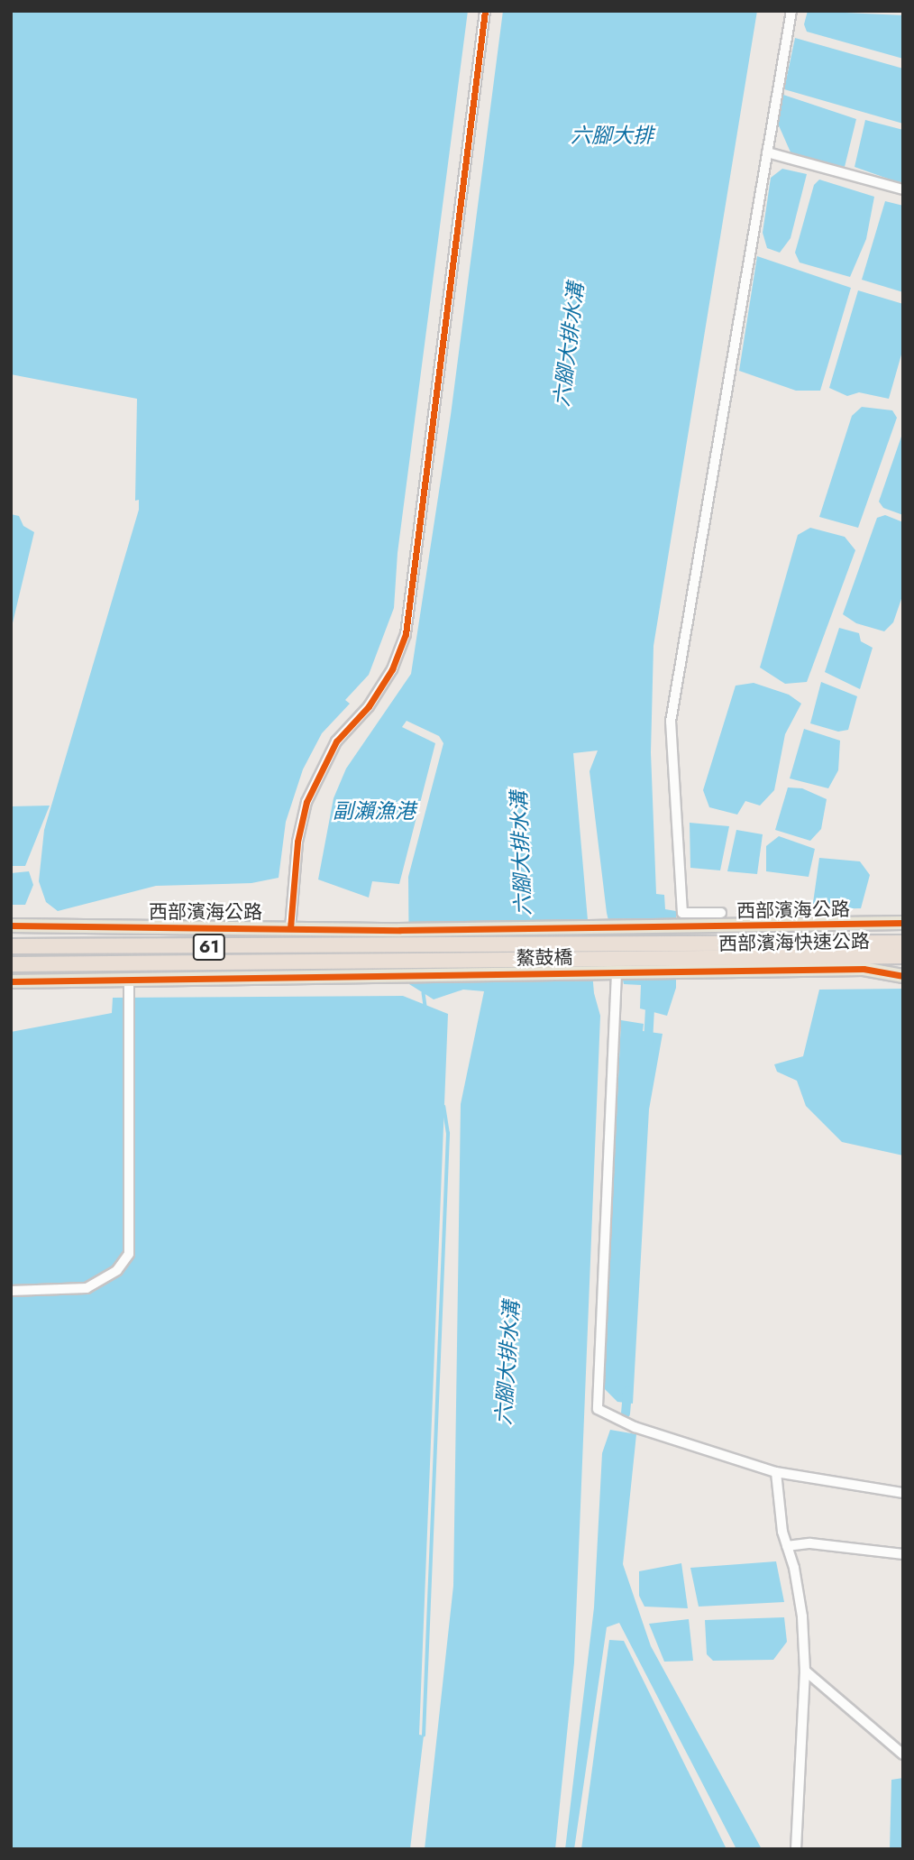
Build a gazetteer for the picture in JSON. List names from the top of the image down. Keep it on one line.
{"streets":{"highway":["西部濱海快速公路","61","鰲鼓橋"],"main road":["西部濱海公路"]},"crossings":[["西部濱海公路","鰲鼓橋"],["西部濱海快速公路","鰲鼓橋"],["61","鰲鼓橋"]],"water":["六腳大排","六腳大排水溝","副瀨漁港"]}
